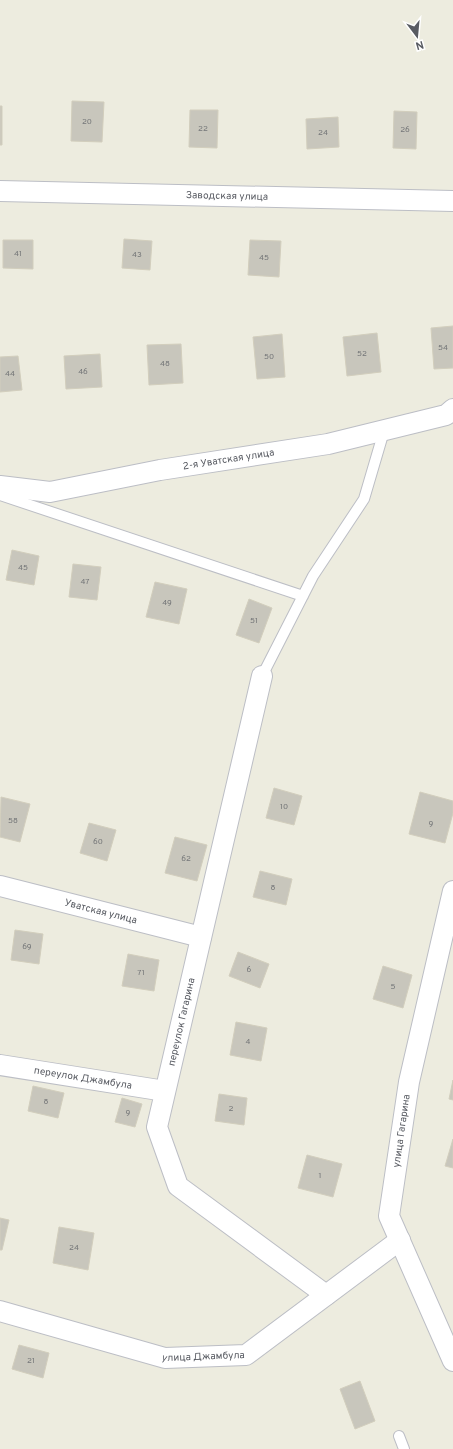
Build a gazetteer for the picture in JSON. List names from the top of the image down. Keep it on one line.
{"streets":{"street":["Заводская улица","2-я Уватская улица","Уватская улица","переулок Гагарина","переулок Джамбула","улица Гагарина","улица Джамбула"]},"crossings":[["Уватская улица","переулок Гагарина"],["переулок Гагарина","переулок Джамбула"],["переулок Гагарина","улица Джамбула"],["улица Гагарина","улица Джамбула"]],"house_numbers":["20","22","26","24","41","43","45","54","52","50","48","46","44","45","47","49","51","10","58","9","60","62","8","69","6","71","5","4","8","2","9","1","24","21"],"north":"bottom"}
